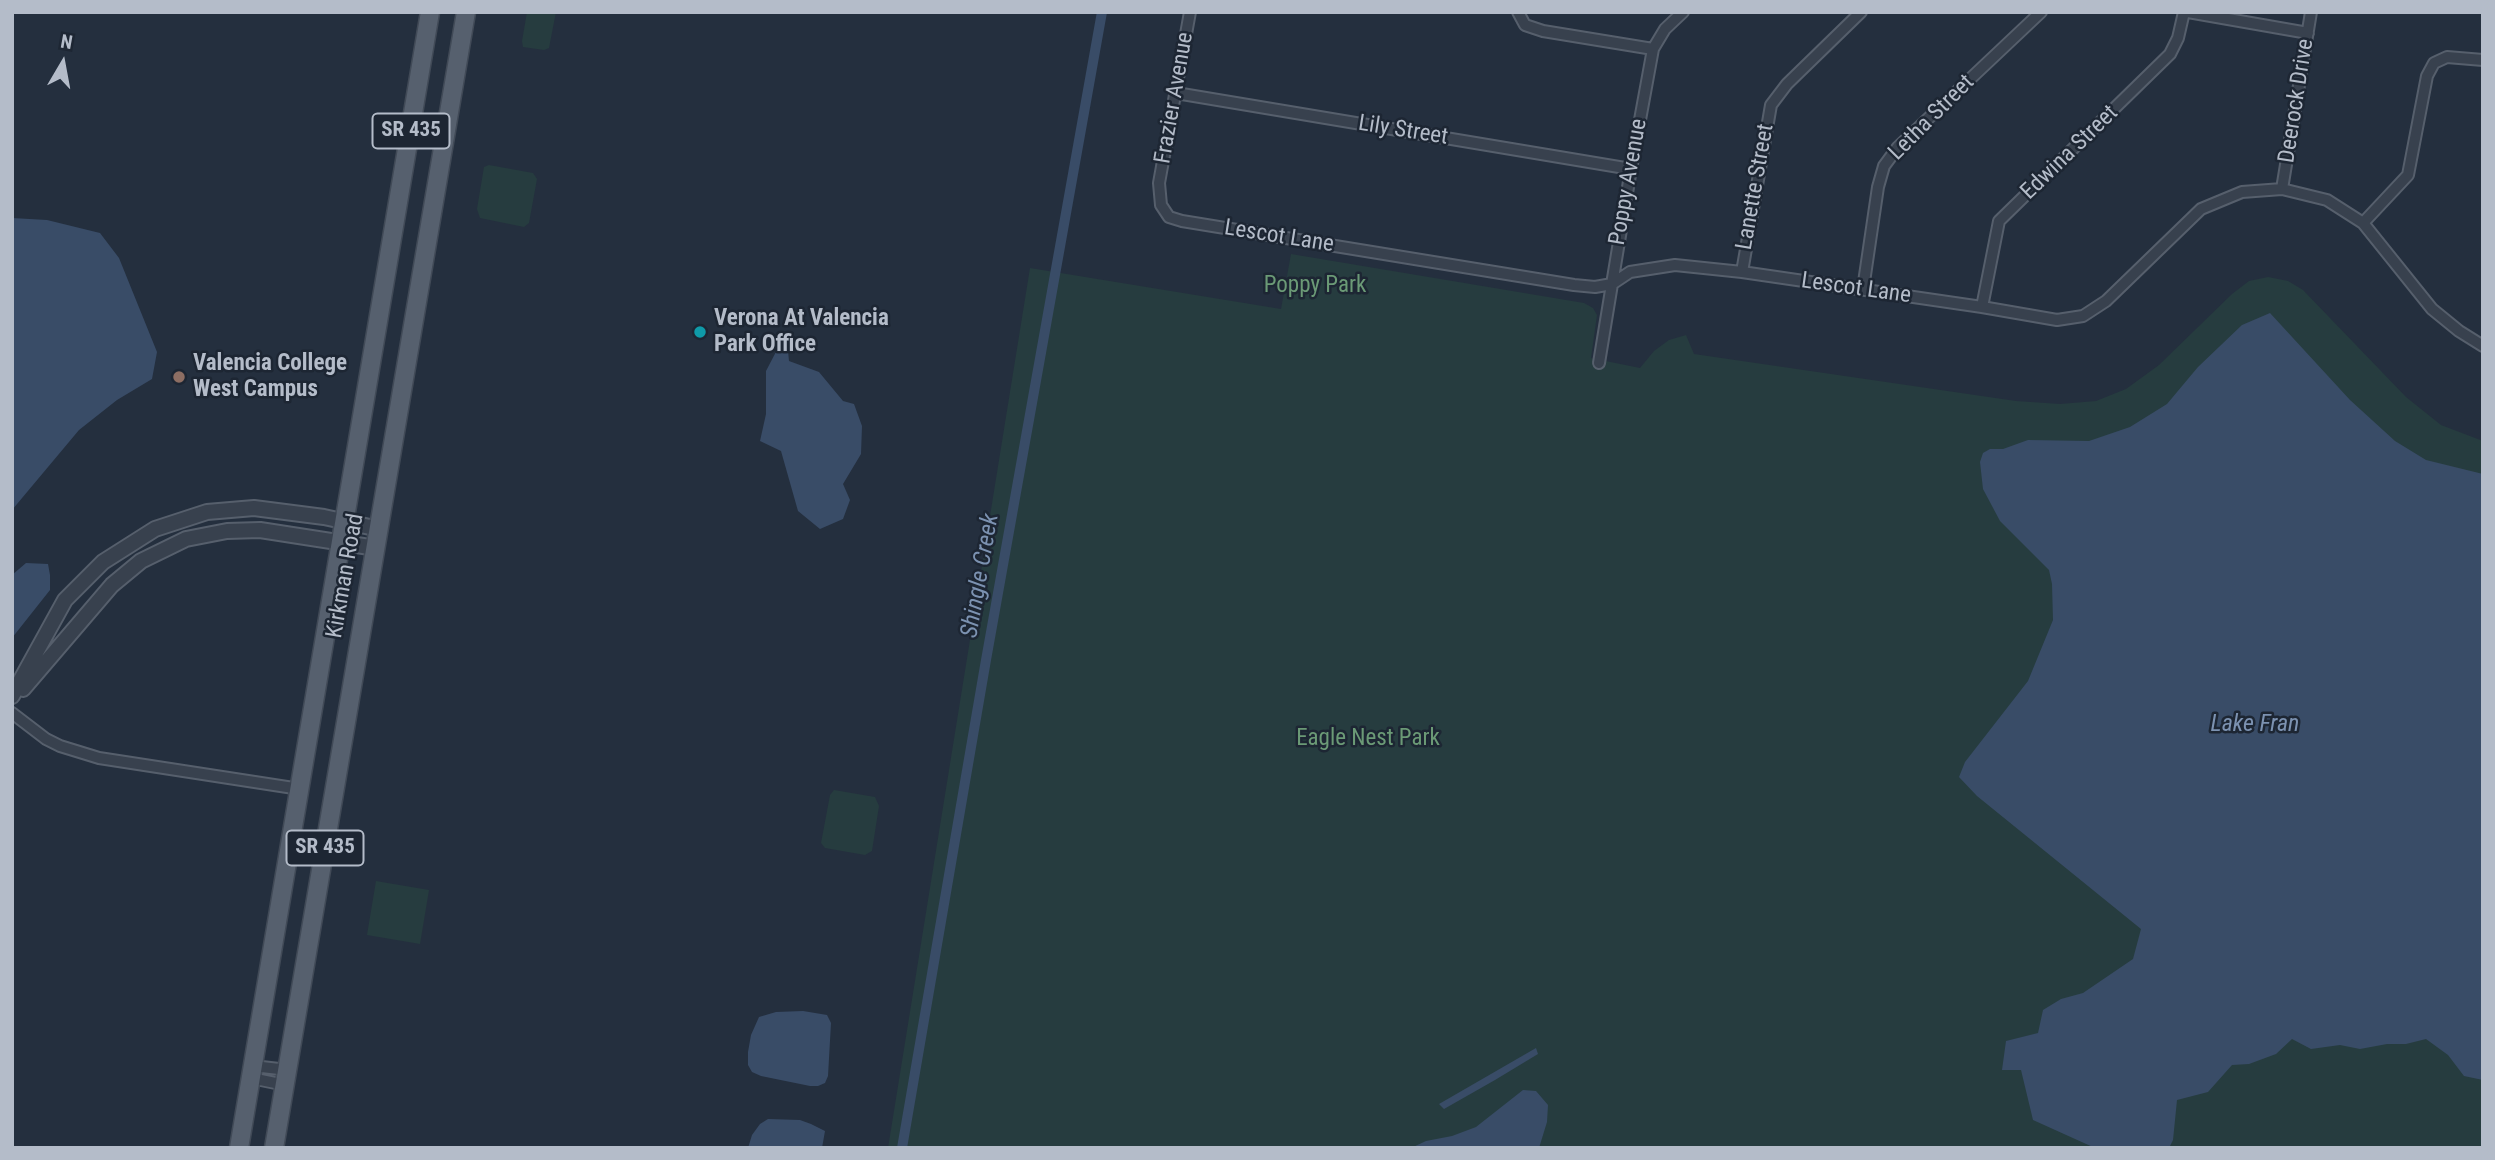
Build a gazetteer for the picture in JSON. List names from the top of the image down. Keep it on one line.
{"streets":{"main road":["SR 435","Kirkman Road"],"street":["Frazier Avenue","Deerock Drive","Letha Street","Lily Street","Edwina Street","Poppy Avenue","Lanette Street","Lescot Lane"]},"crossings":[["Frazier Avenue","Lily Street"],["Frazier Avenue","Lescot Lane"],["Deerock Drive","Lescot Lane"],["Letha Street","Lescot Lane"],["Lily Street","Poppy Avenue"],["Edwina Street","Lescot Lane"],["Poppy Avenue","Lescot Lane"],["Lanette Street","Lescot Lane"]],"water":["Shingle Creek","Lake Fran"],"parks":["Poppy Park","Eagle Nest Park"],"places":["Verona At Valencia Park Office","Valencia College West Campus"],"north":"top"}
